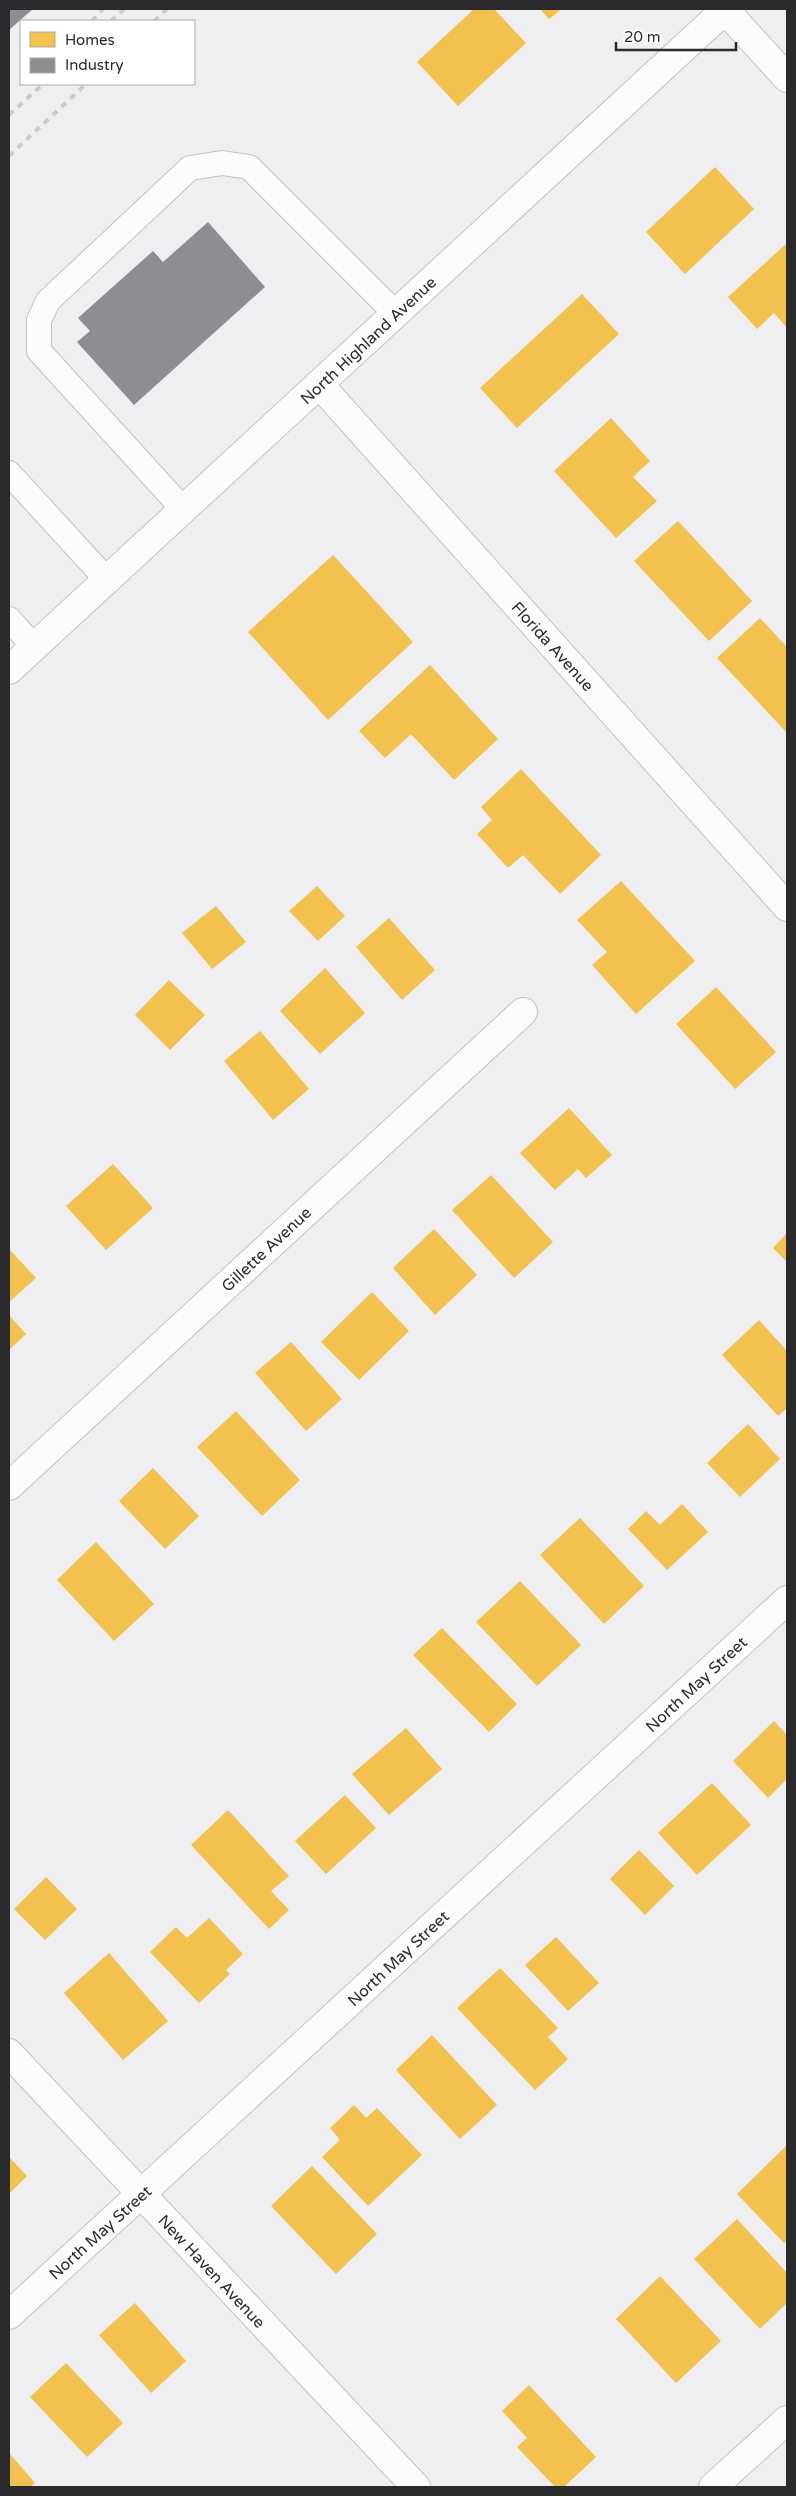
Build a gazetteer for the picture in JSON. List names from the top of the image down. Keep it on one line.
{"streets":{"street":["North Highland Avenue","Florida Avenue","Gillette Avenue","North May Street","New Haven Avenue"]},"crossings":[["North Highland Avenue","Florida Avenue"],["North May Street","New Haven Avenue"]],"legend":["Homes","Industry"],"scale_bar":"20 m"}
